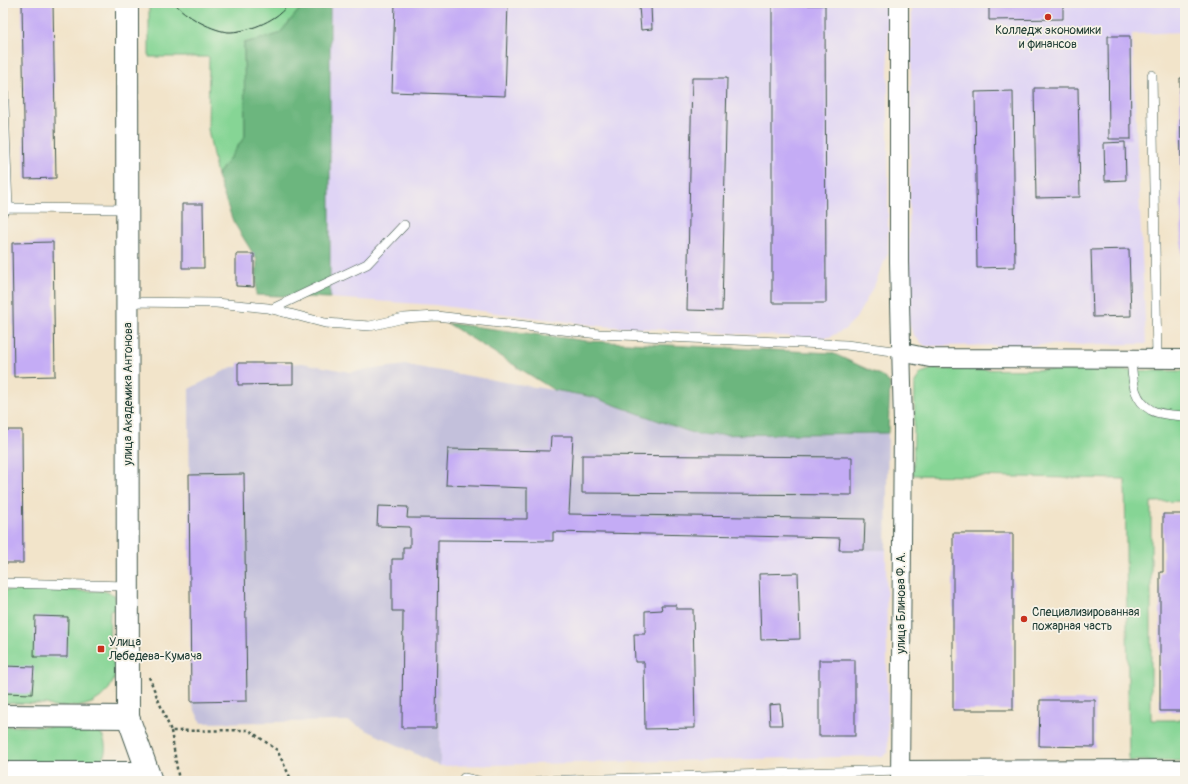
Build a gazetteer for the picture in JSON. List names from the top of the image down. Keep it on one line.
{"streets":{"main road":["улица Академика Антонова"],"street":["улица Блинова Ф. А."]},"places":{"other":["Колледж экономики и финансов","Специализированная пожарная часть"],"transit":["Улица Лебедева-Кумача"]}}
